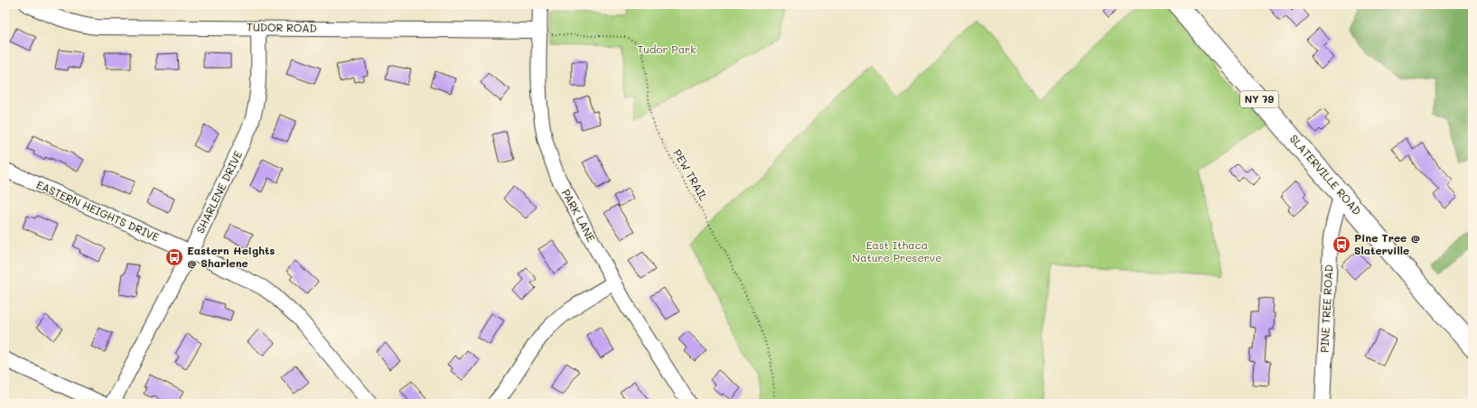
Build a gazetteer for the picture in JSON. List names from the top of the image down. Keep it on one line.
{"streets":{"highway":["NY 79","SLATERVILLE ROAD"],"street":["TUDOR ROAD","SHARLENE DRIVE","EASTERN HEIGHTS DRIVE","PARK LANE","PINE TREE ROAD"],"path":["PEW TRAIL"]},"crossings":[["TUDOR ROAD","PEW TRAIL"],["TUDOR ROAD","SHARLENE DRIVE"],["TUDOR ROAD","PARK LANE"],["PEW TRAIL","PARK LANE"],["SLATERVILLE ROAD","PINE TREE ROAD"],["SHARLENE DRIVE","EASTERN HEIGHTS DRIVE"]],"parks":["Tudor Park","East Ithaca Nature Preserve"],"places":{"bus stop":["Pine Tree @ Slaterville","Eastern Heights @ Sharlene"]}}
